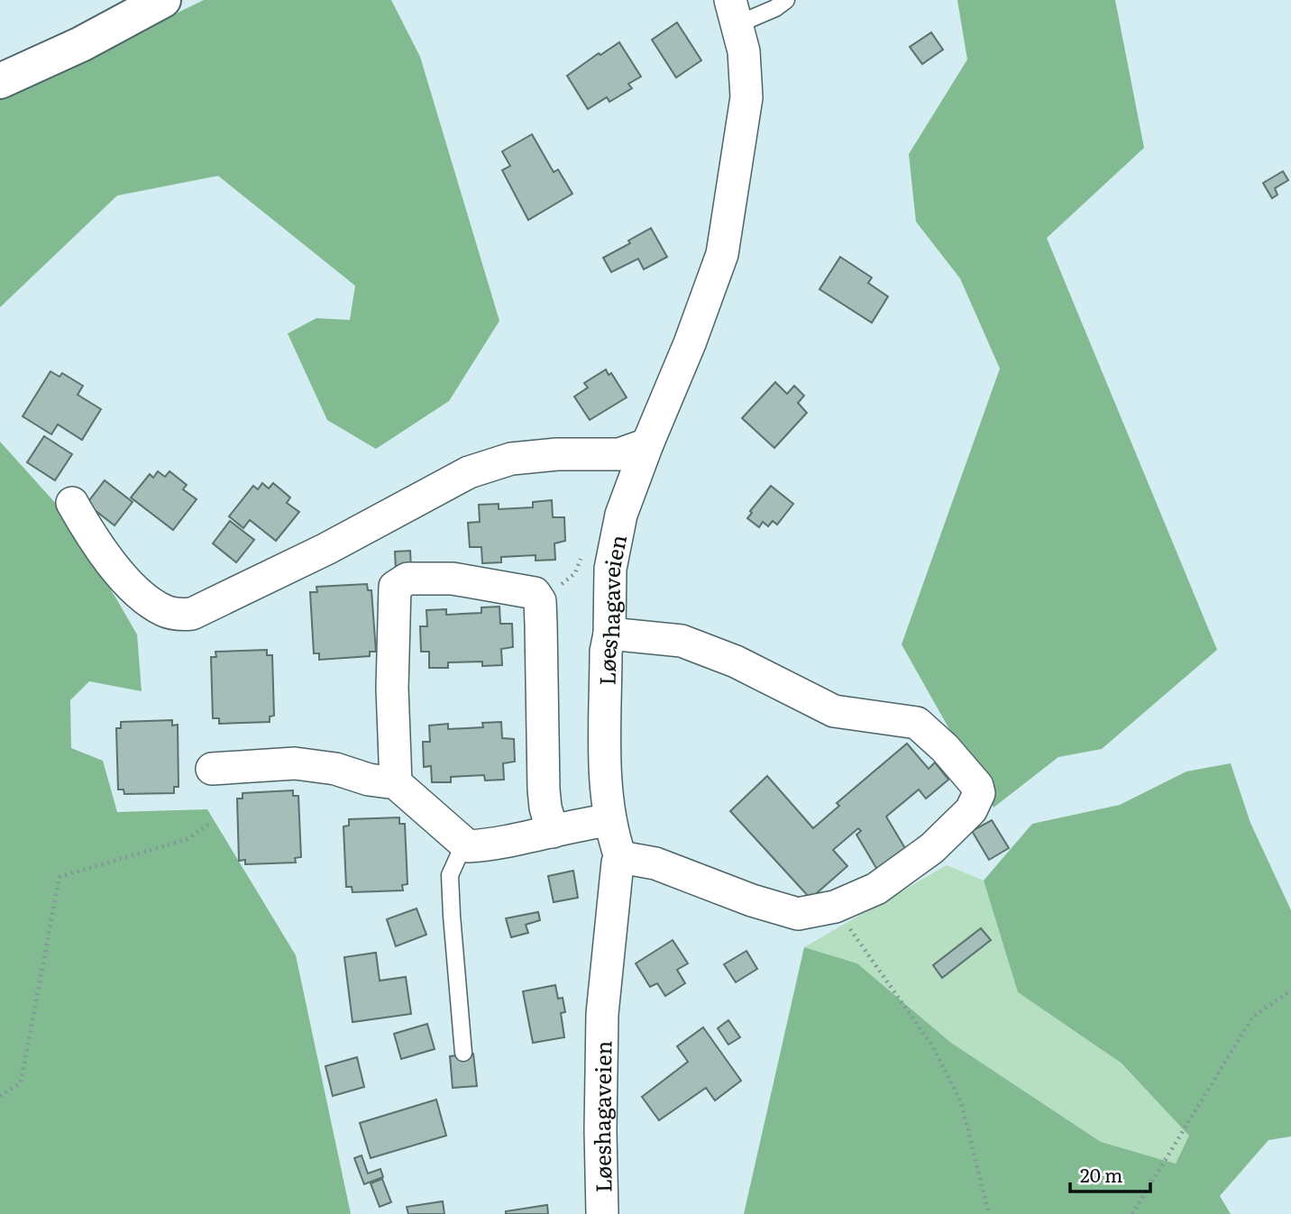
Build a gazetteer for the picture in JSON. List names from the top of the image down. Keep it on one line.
{"streets":{"street":["Løeshagaveien"]},"scale_bar":"20 m"}
